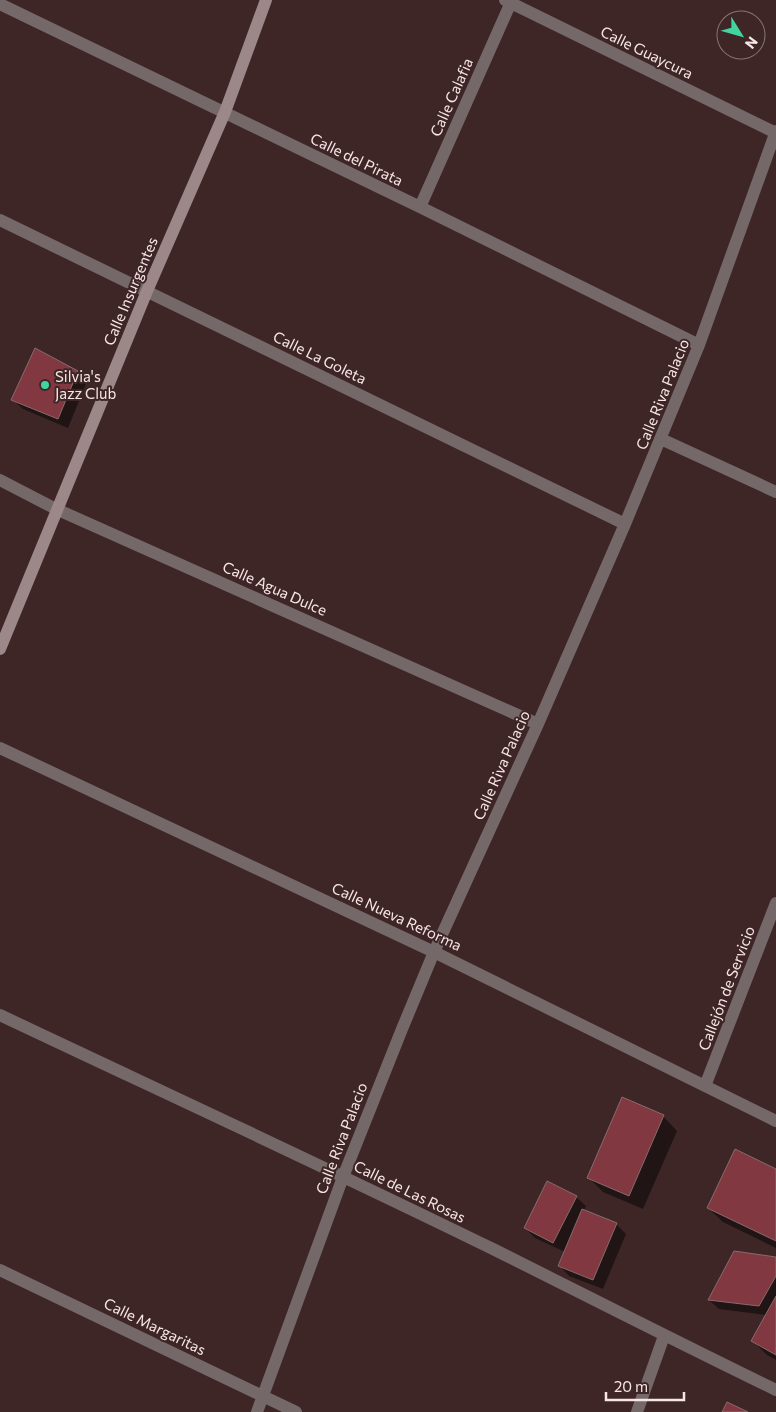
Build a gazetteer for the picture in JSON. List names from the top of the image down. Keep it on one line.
{"streets":{"street":["Calle Guaycura","Calle Calafia","Calle del Pirata","Calle Insurgentes","Calle La Goleta","Calle Riva Palacio","Calle Agua Dulce","Calle Nueva Reforma","Callejón de Servicio","Calle de Las Rosas","Calle Margaritas"]},"crossings":[["Calle Guaycura","Calle Calafia"],["Calle Guaycura","Calle Riva Palacio"],["Calle Calafia","Calle del Pirata"],["Calle del Pirata","Calle Insurgentes"],["Calle del Pirata","Calle Riva Palacio"],["Calle Insurgentes","Calle La Goleta"],["Calle Insurgentes","Calle Agua Dulce"],["Calle La Goleta","Calle Riva Palacio"],["Calle Riva Palacio","Calle Agua Dulce"],["Calle Riva Palacio","Calle Nueva Reforma"],["Calle Riva Palacio","Calle de Las Rosas"],["Calle Riva Palacio","Calle Margaritas"],["Calle Nueva Reforma","Callejón de Servicio"]],"places":["Silvia's Jazz Club"],"scale_bar":"20 m","north":"bottom right"}
